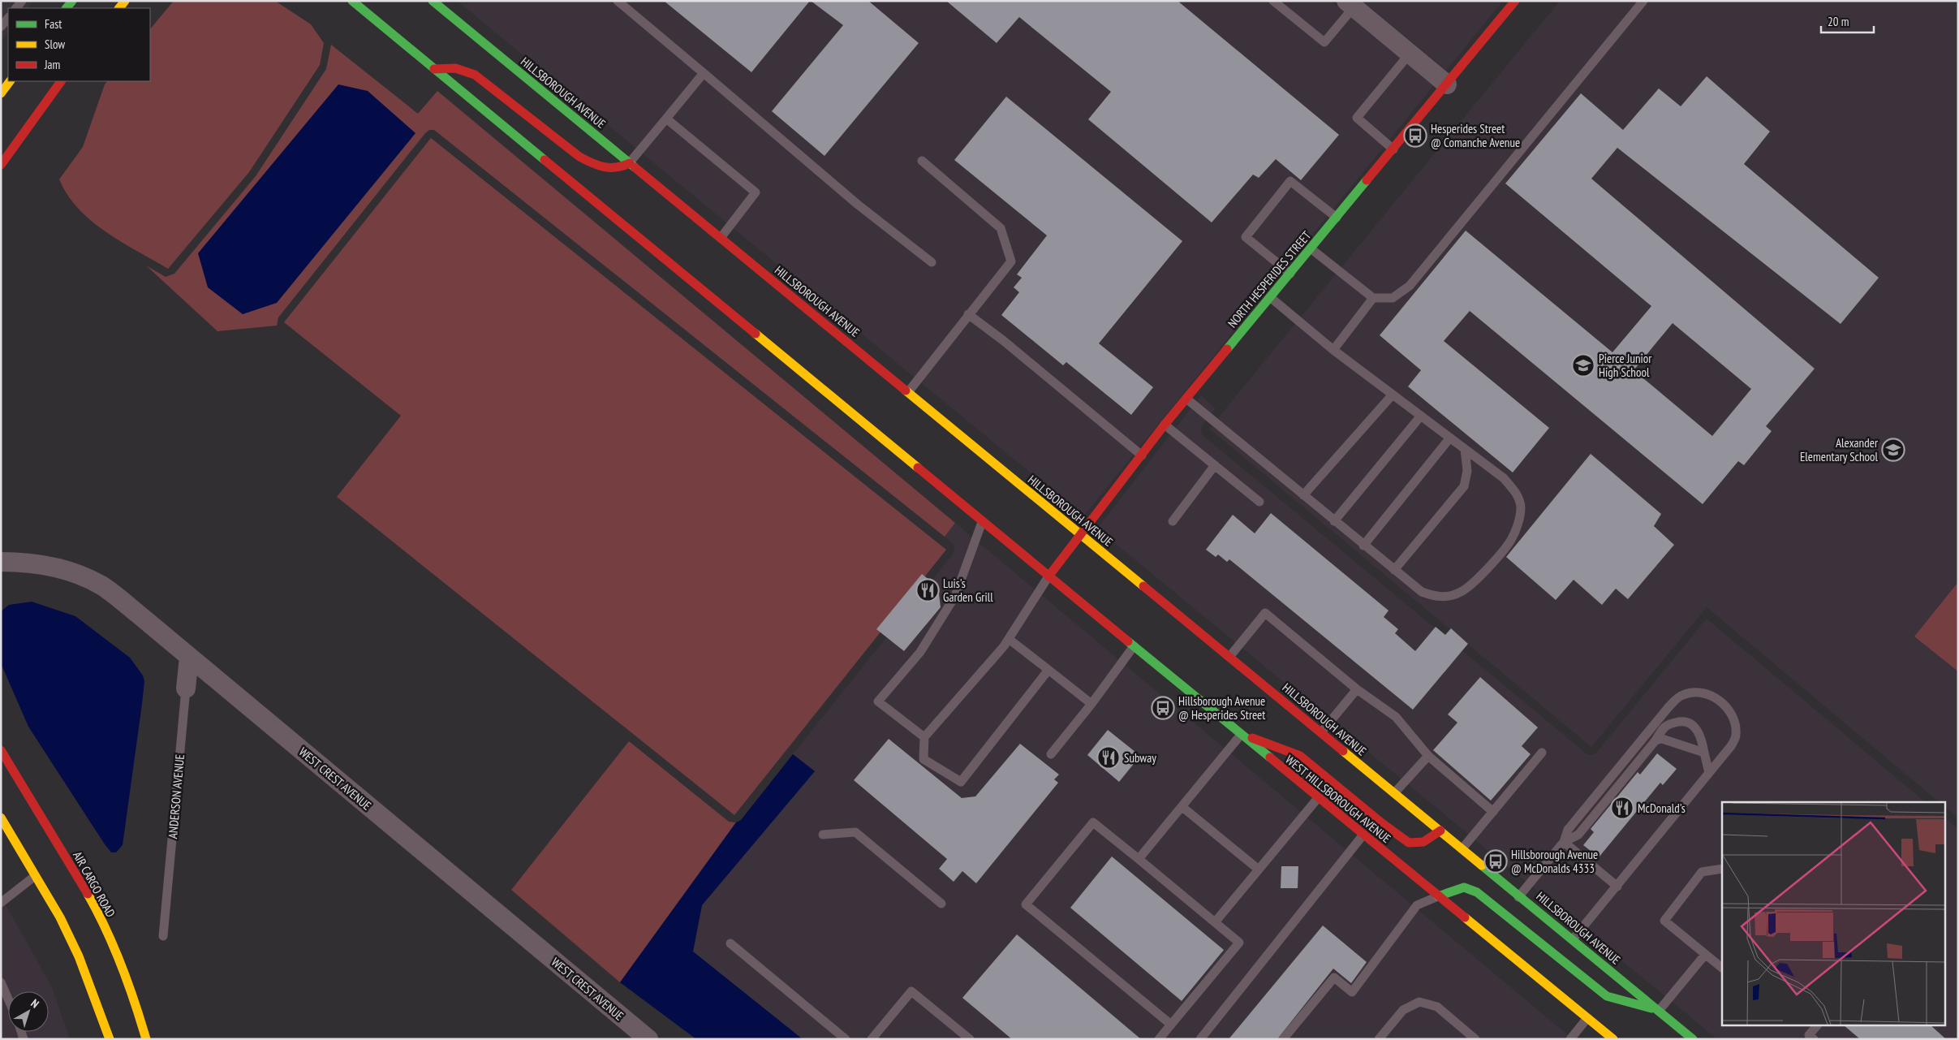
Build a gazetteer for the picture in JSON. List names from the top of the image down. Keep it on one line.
{"streets":{"main road":["HILLSBOROUGH AVENUE","NORTH HESPERIDES STREET","WEST HILLSBOROUGH AVENUE","AIR CARGO ROAD"],"street":["WEST CREST AVENUE","ANDERSON AVENUE"]},"crossings":[["HILLSBOROUGH AVENUE","NORTH HESPERIDES STREET"],["NORTH HESPERIDES STREET","WEST HILLSBOROUGH AVENUE"],["WEST CREST AVENUE","ANDERSON AVENUE"]],"places":{"bus stop":["Hesperides Street @ Comanche Avenue","Hillsborough Avenue @ Hesperides Street","Hillsborough Avenue @ McDonalds 4333"],"school or university":["Pierce Junior High School","Alexander Elementary School"],"restaurant":["Luis's Garden Grill","Subway","McDonald's"]},"legend":["Fast","Slow","Jam"],"scale_bar":"20 m","north":"top right"}
